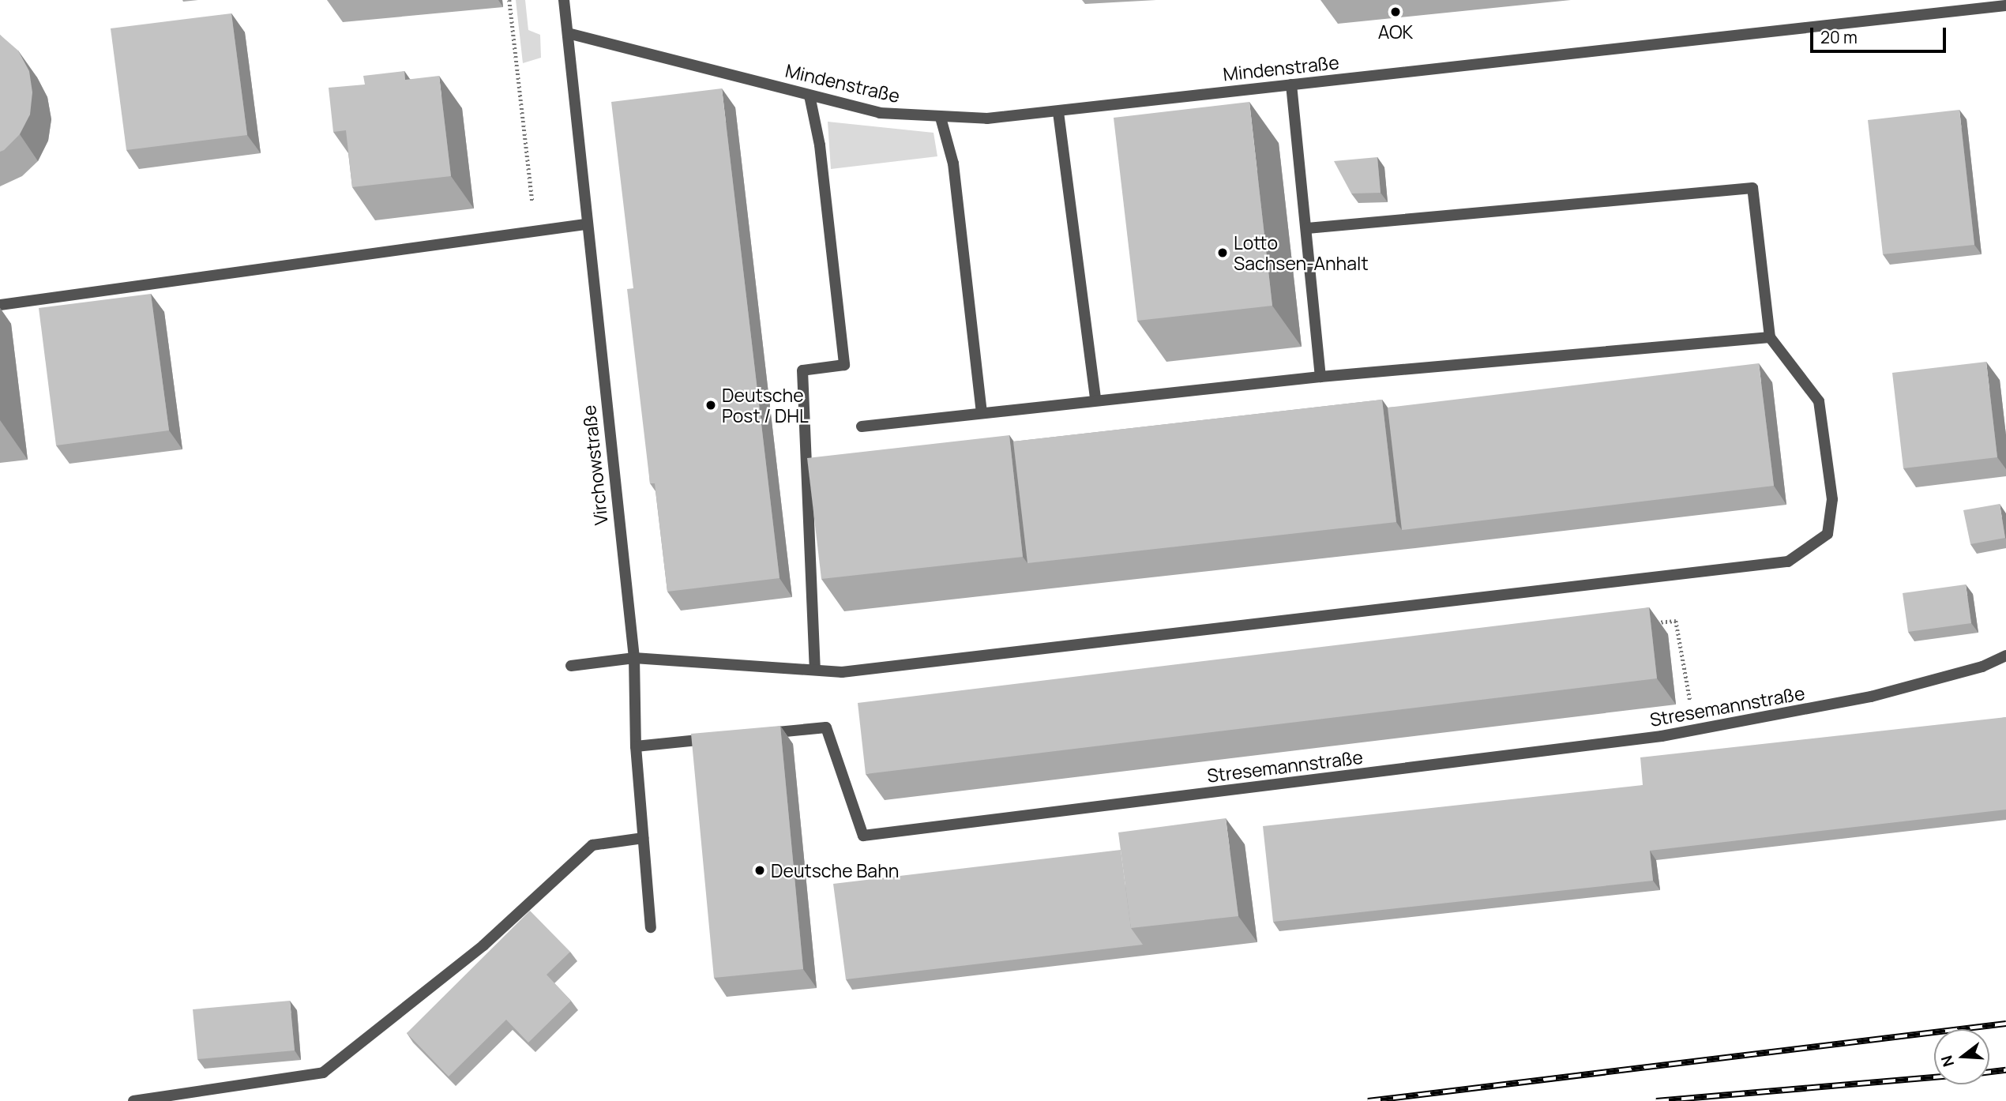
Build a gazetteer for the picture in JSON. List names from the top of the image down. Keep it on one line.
{"streets":{"street":["Mindenstraße","Virchowstraße","Stresemannstraße"]},"crossings":[["Mindenstraße","Virchowstraße"]],"places":["AOK","Lotto Sachsen-Anhalt","Deutsche Post / DHL","Deutsche Bahn"],"scale_bar":"20 m","north":"left"}
